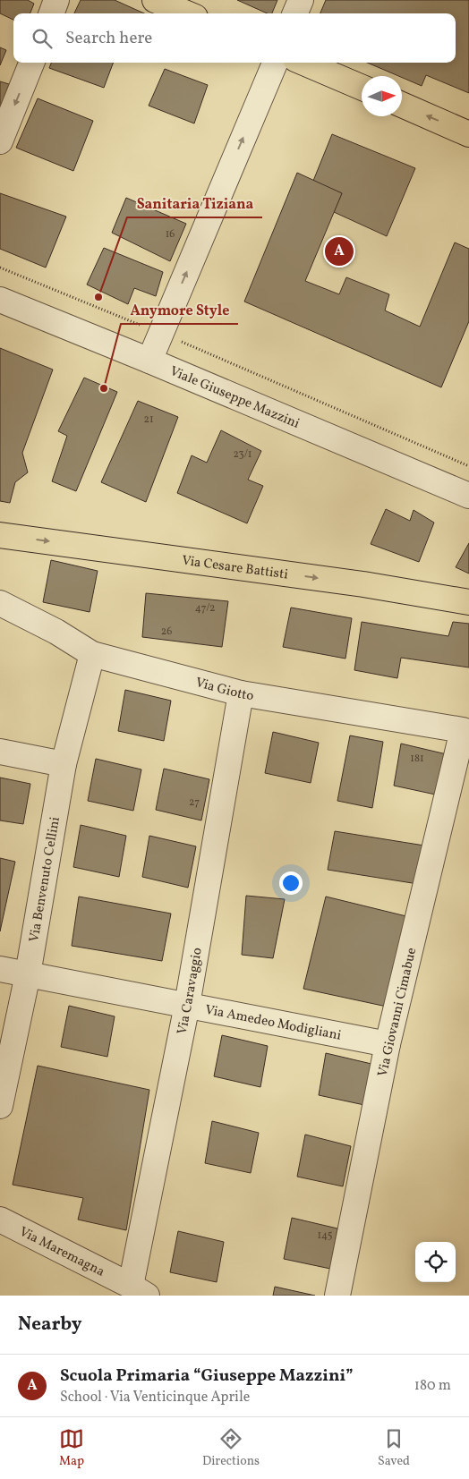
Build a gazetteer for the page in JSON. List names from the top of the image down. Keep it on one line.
{"streets":{"main road":["Via Cesare Battisti"],"street":["Viale Giuseppe Mazzini","Via Giotto","Via Benvenuto Cellini","Via Caravaggio","Via Giovanni Cimabue","Via Amedeo Modigliani","Via Maremagna"]},"crossings":[["Via Giotto","Via Benvenuto Cellini"],["Via Giotto","Via Caravaggio"],["Via Giotto","Via Giovanni Cimabue"],["Via Benvenuto Cellini","Via Amedeo Modigliani"],["Via Caravaggio","Via Amedeo Modigliani"],["Via Caravaggio","Via Maremagna"],["Via Giovanni Cimabue","Via Amedeo Modigliani"]],"one_way":["Via Cesare Battisti"],"places":["Sanitaria Tiziana","Anymore Style"],"house_numbers":["16","21","23/1","47/2","26","181","27","145"],"north":"right","page":{"search":"Search here","pins":"A","heading":"Nearby","list":[{"mark":"A","name":"Scuola Primaria “Giuseppe Mazzini”","note":"School · Via Venticinque Aprile","value":"180 m"}],"nav":["Map","Directions","Saved"]}}
